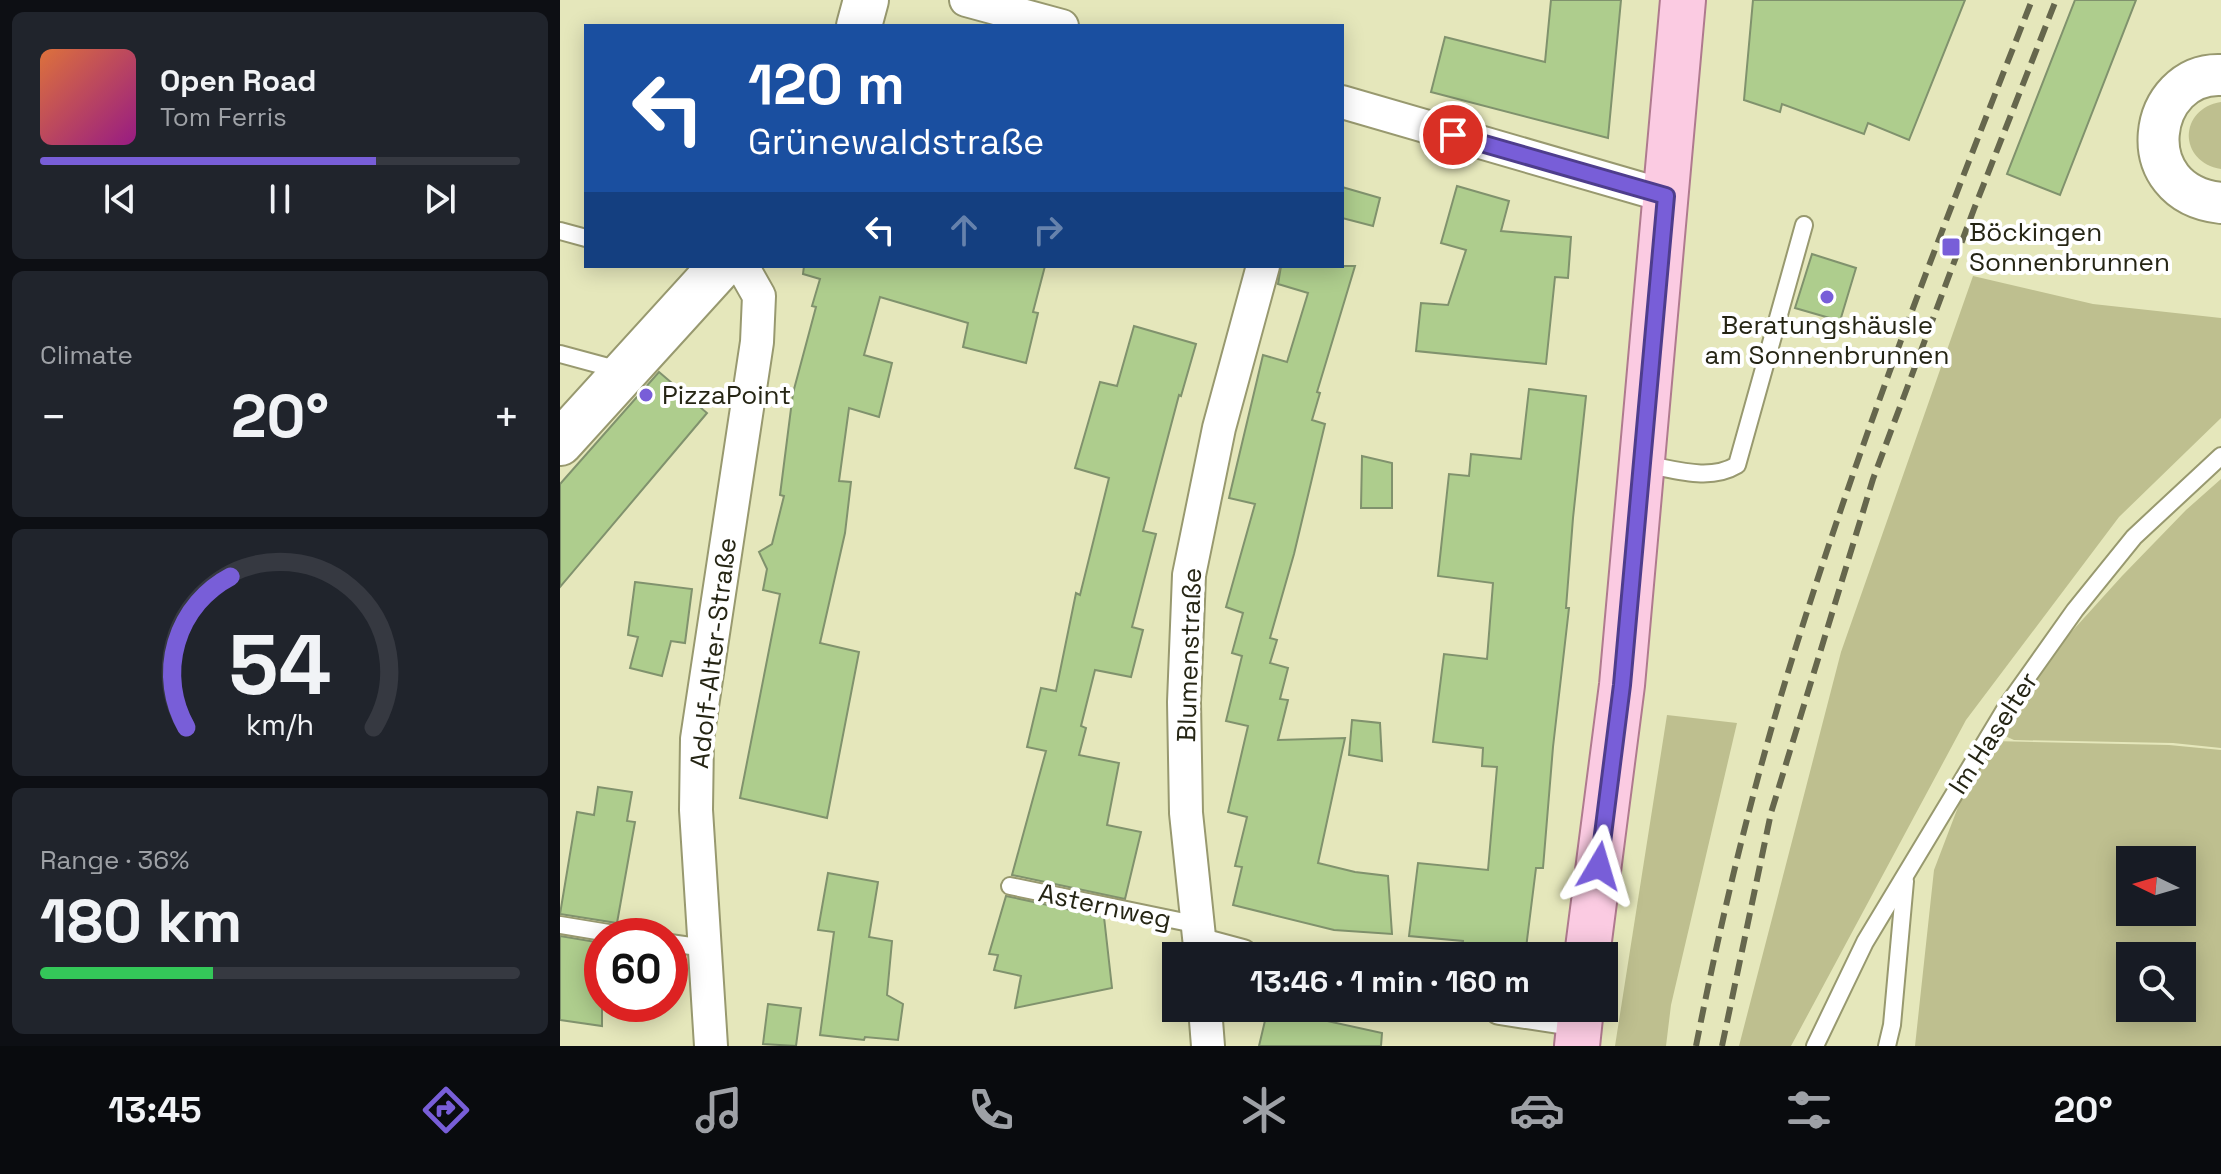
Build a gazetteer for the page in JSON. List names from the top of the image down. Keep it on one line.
{"streets":{"street":["Adolf-Alter-Straße","Blumenstraße"],"lane":["Im Haselter","Asternweg"]},"crossings":[["Blumenstraße","Asternweg"]],"places":{"transit":["Böckingen Sonnenbrunnen"],"other":["Beratungshäusle am Sonnenbrunnen","PizzaPoint"]},"north":"left","page":{"turn":["120 m","Grünewaldstraße"],"song":["Open Road","Tom Ferris"],"tile":["Climate",["Range · 36%","180 km"]],"heat":["−","20°","+"],"limit":"60","trip":"13:46 · 1 min · 160 m","tabs":["13:45","20°"],"gauge":["54","km/h"]}}
